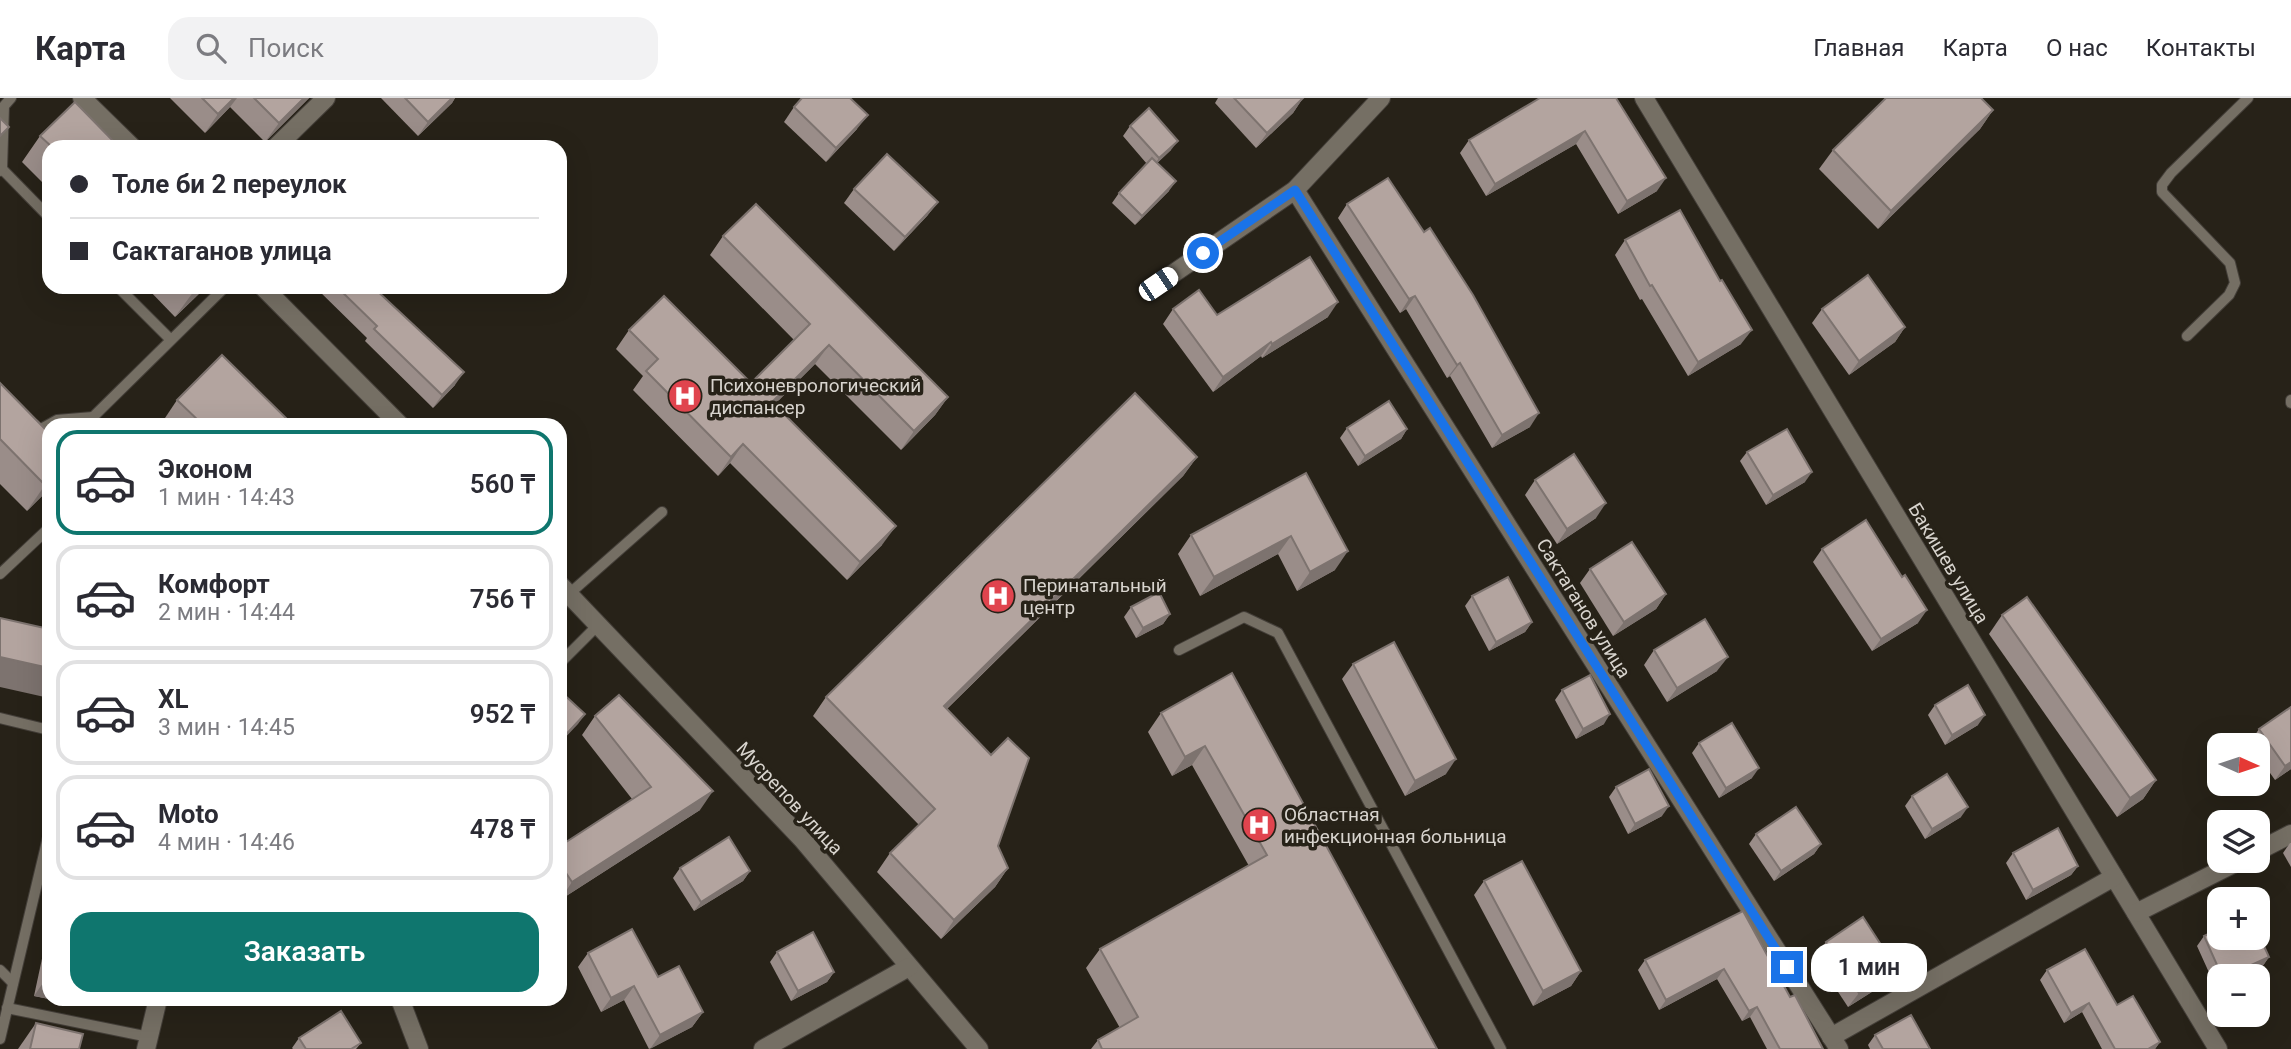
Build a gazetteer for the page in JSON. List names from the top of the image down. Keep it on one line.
{"streets":{"street":["Бакишев улица","Сактаганов улица","Мусрепов улица"]},"places":{"hospital":["Психоневрологический диспансер","Перинатальный центр","Областная инфекционная больница"]},"north":"right","page":{"header":"Карта","search":"Поиск","nav":["Главная","Карта","О нас","Контакты"],"banner":["Толе би 2 переулок","Сактаганов улица"],"list":[{"name":"Эконом","note":"1 мин · 14:43","value":"560 ₸"},{"name":"Комфорт","note":"2 мин · 14:44","value":"756 ₸"},{"name":"XL","note":"3 мин · 14:45","value":"952 ₸"},{"name":"Moto","note":"4 мин · 14:46","value":"478 ₸"}],"map_buttons":["+","−"],"buttons":"Заказать","bubble":"1 мин"}}
